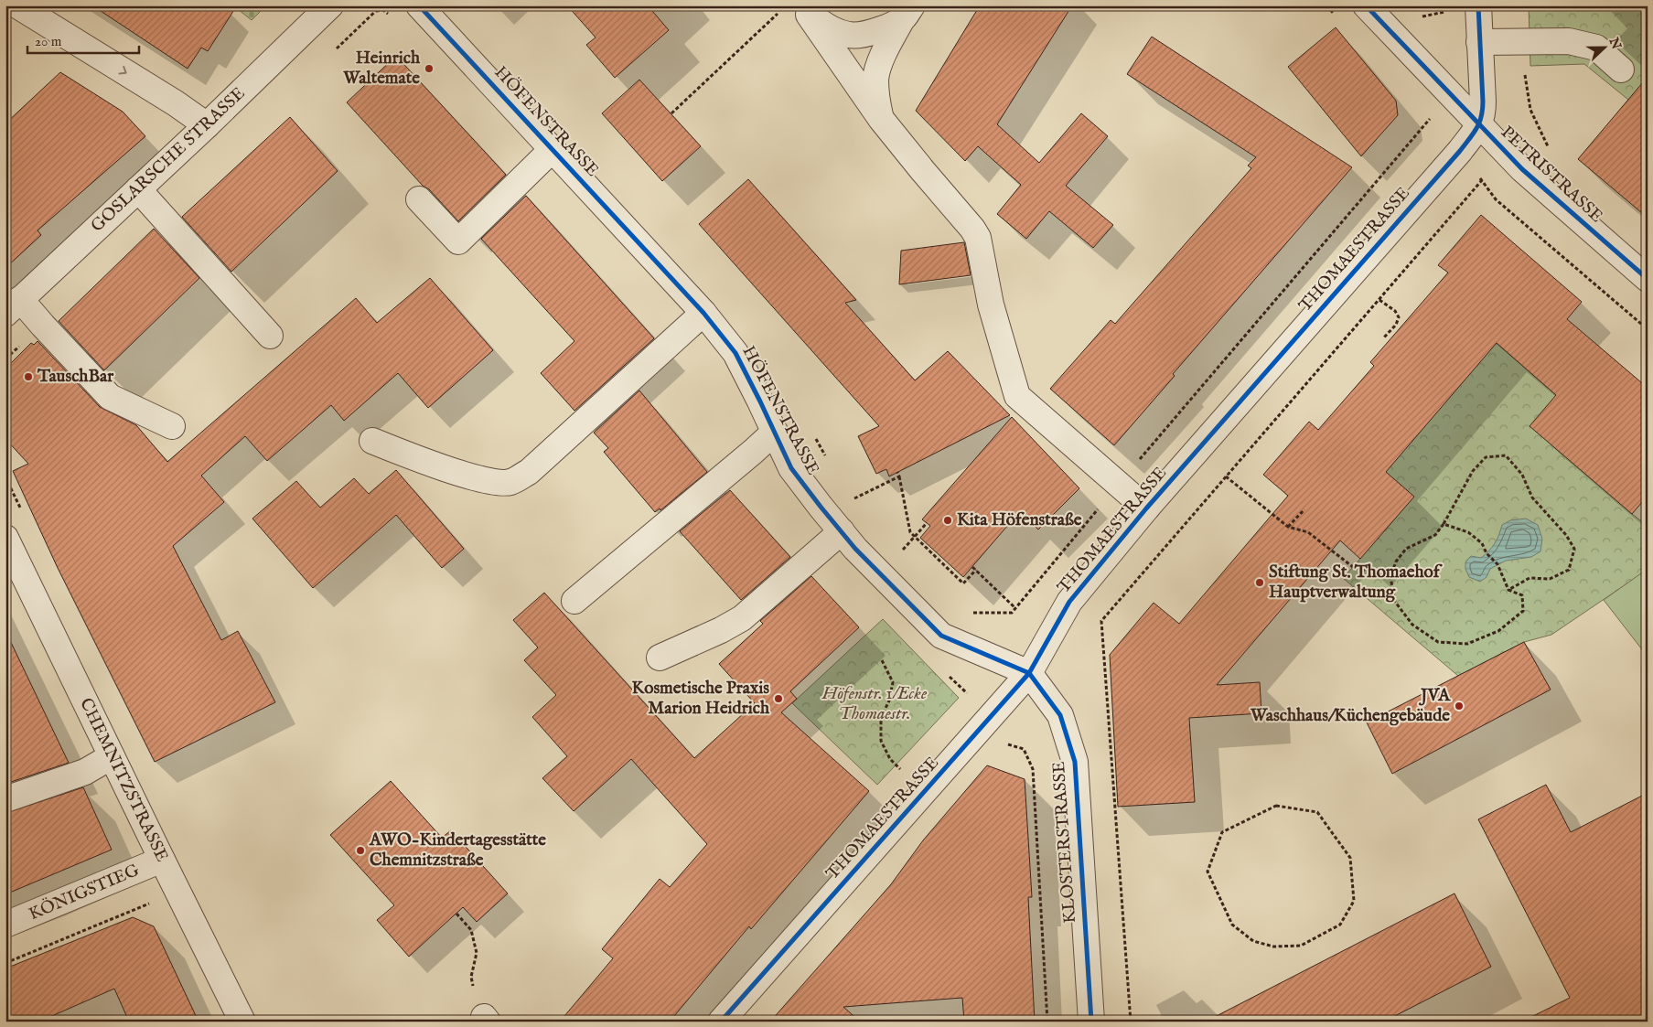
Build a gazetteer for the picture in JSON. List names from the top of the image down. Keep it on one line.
{"streets":{"street":["HÖFENSTRASSE","GOSLARSCHE STRASSE","PETRISTRASSE","THOMAESTRASSE","CHEMNITZSTRASSE","KLOSTERSTRASSE","KÖNIGSTIEG"]},"crossings":[["HÖFENSTRASSE","THOMAESTRASSE"],["HÖFENSTRASSE","KLOSTERSTRASSE"],["PETRISTRASSE","THOMAESTRASSE"],["THOMAESTRASSE","KLOSTERSTRASSE"],["CHEMNITZSTRASSE","KÖNIGSTIEG"]],"parks":["Höfenstr. 1/Ecke Thomaestr."],"places":["Heinrich Waltemate","TauschBar","Kita Höfenstraße","Stiftung St. Thomaehof Hauptverwaltung","Kosmetische Praxis Marion Heidrich","JVA Waschhaus/Küchengebäude","AWO-Kindertagesstätte Chemnitzstraße"],"scale_bar":"20 m","north":"right"}
